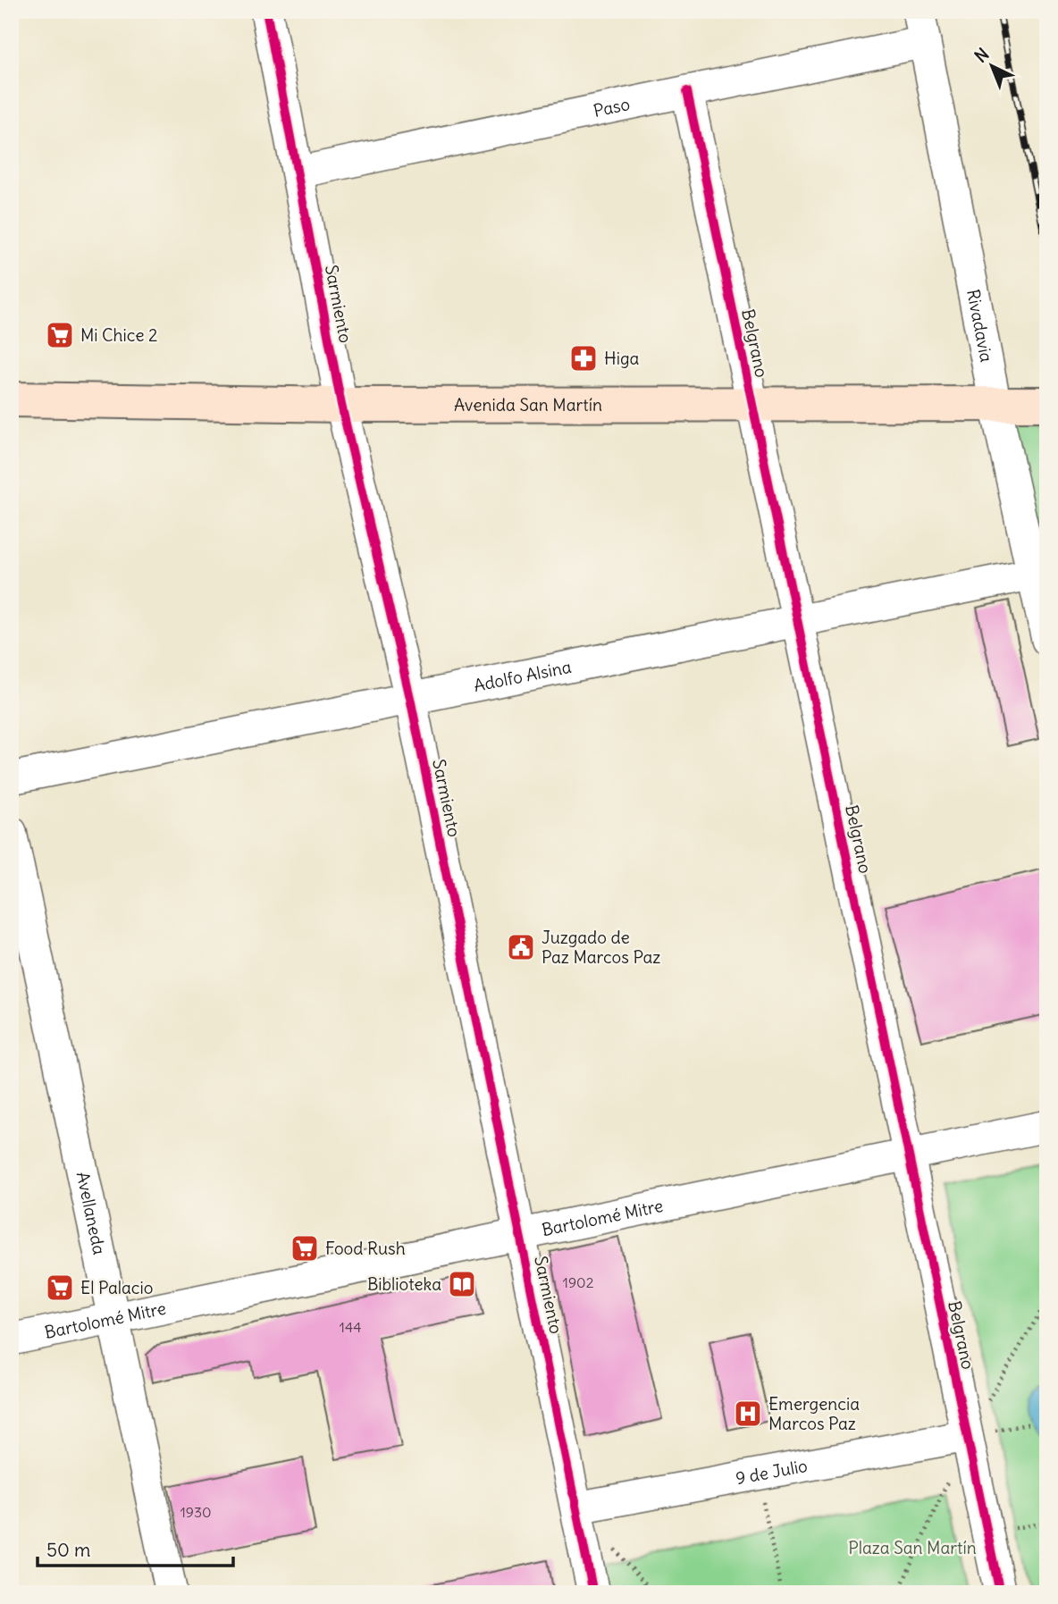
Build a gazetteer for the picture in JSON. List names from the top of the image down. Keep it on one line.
{"streets":{"main road":["Avenida San Martín"],"street":["Paso","Sarmiento","Rivadavia","Belgrano","Adolfo Alsina","Avellaneda","Bartolomé Mitre","9 de Julio"]},"crossings":[["Paso","Sarmiento"],["Paso","Rivadavia"],["Paso","Belgrano"],["Sarmiento","Avenida San Martín"],["Sarmiento","Adolfo Alsina"],["Sarmiento","Bartolomé Mitre"],["Sarmiento","9 de Julio"],["Rivadavia","Avenida San Martín"],["Rivadavia","Adolfo Alsina"],["Belgrano","Avenida San Martín"],["Belgrano","Adolfo Alsina"],["Belgrano","Bartolomé Mitre"],["Belgrano","9 de Julio"],["Avellaneda","Bartolomé Mitre"]],"parks":["Plaza San Martín"],"places":{"supermarket":["Mi Chice 2","Food Rush","El Palacio"],"pharmacy":["Higa"],"public building":["Juzgado de Paz Marcos Paz"],"library":["Biblioteka"],"hospital":["Emergencia Marcos Paz"]},"house_numbers":["1902","144","1930"],"scale_bar":"50 m","north":"top left"}
